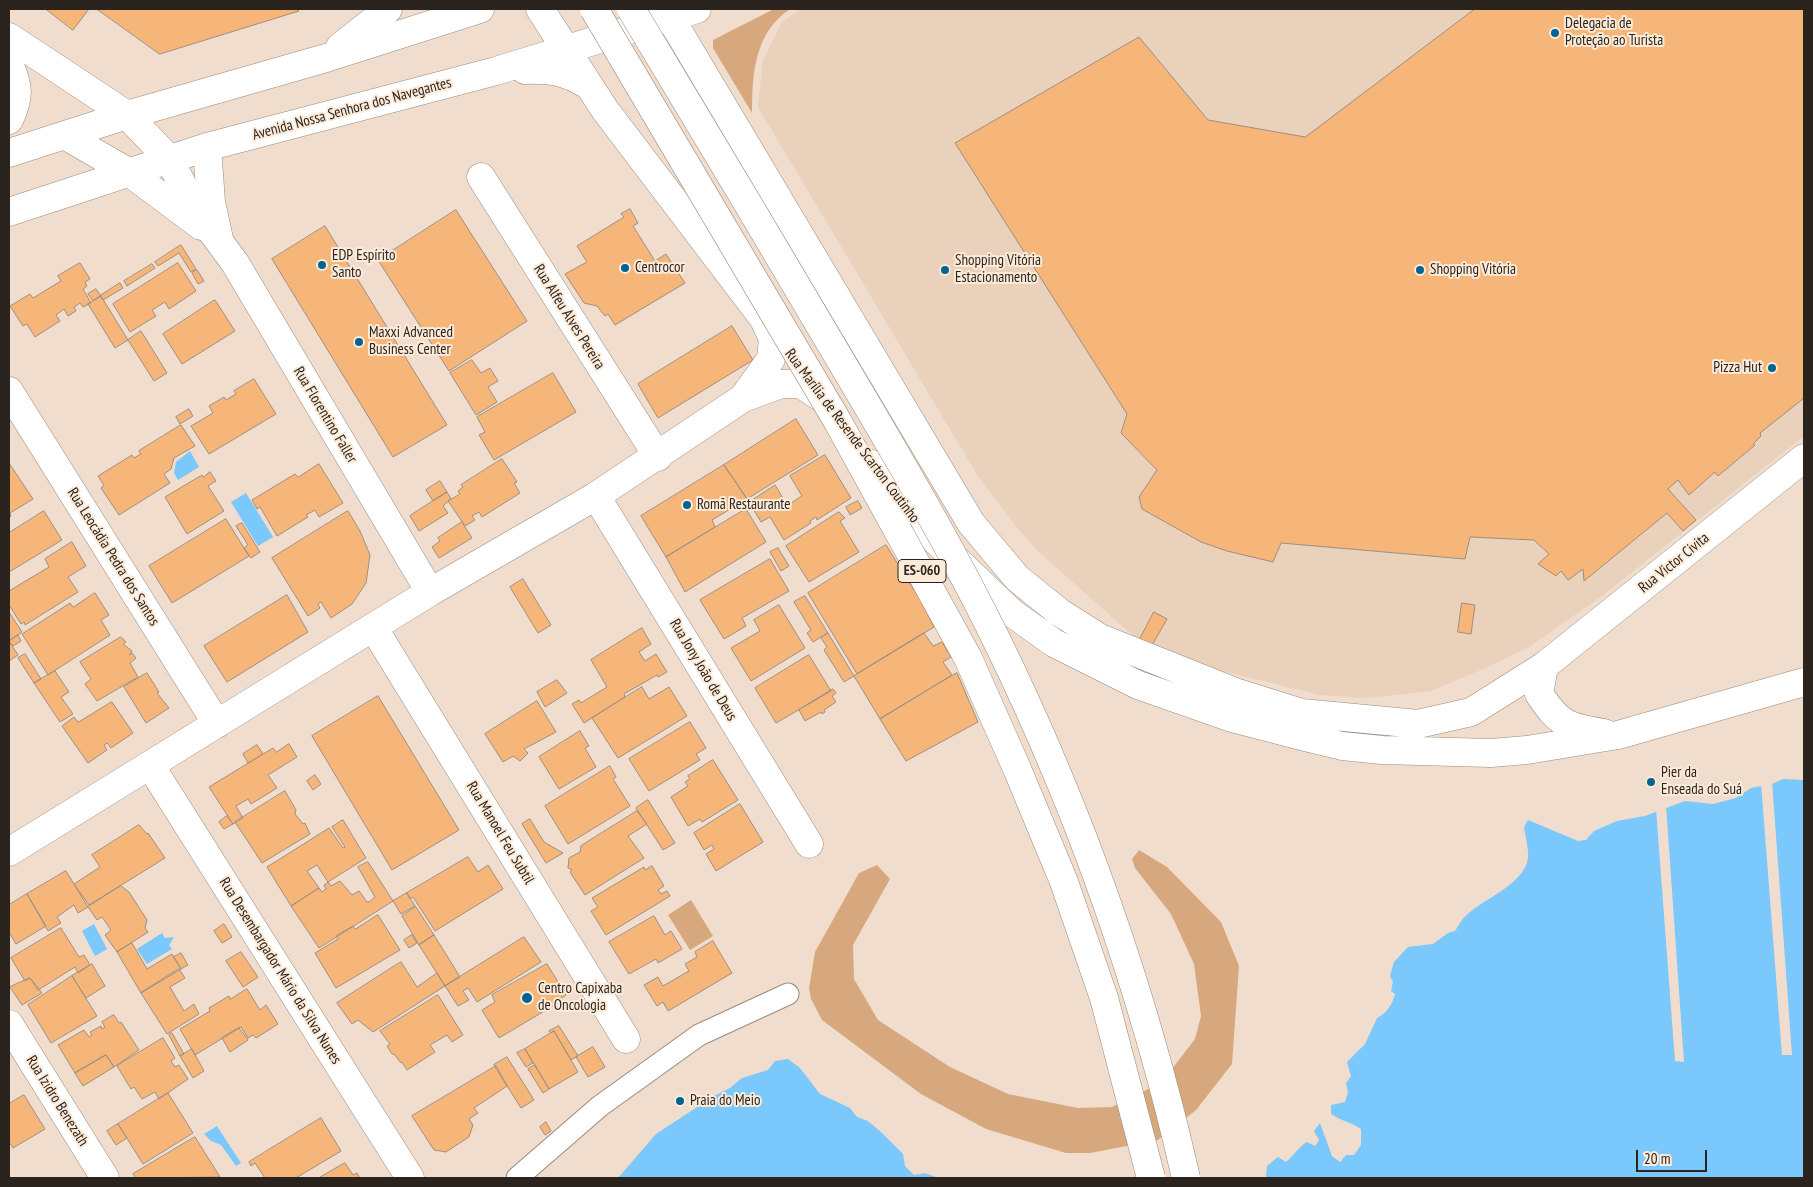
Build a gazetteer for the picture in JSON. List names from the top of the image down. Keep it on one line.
{"streets":{"street":["Avenida Nossa Senhora dos Navegantes","Rua Alfeu Alves Pereira","Rua Florentino Faller","Rua Marília de Resende Scarton Coutinho","Rua Leocádia Pedra dos Santos","Rua Victor Civita","ES-060","Rua Jony João de Deus","Rua Manoel Feu Subtil","Rua Desembargador Mário da Silva Nunes","Rua Izidro Benezath"]},"crossings":[["Avenida Nossa Senhora dos Navegantes","Rua Florentino Faller"],["Avenida Nossa Senhora dos Navegantes","Rua Marília de Resende Scarton Coutinho"]],"places":["Delegacia de Proteção ao Turista","EDP Espírito Santo","Centrocor","Shopping Vitória Estacionamento","Shopping Vitória","Maxxi Advanced Business Center","Pizza Hut","Romã Restaurante","Pier da Enseada do Suá","Centro Capixaba de Oncologia","Praia do Meio"],"scale_bar":"20 m"}
